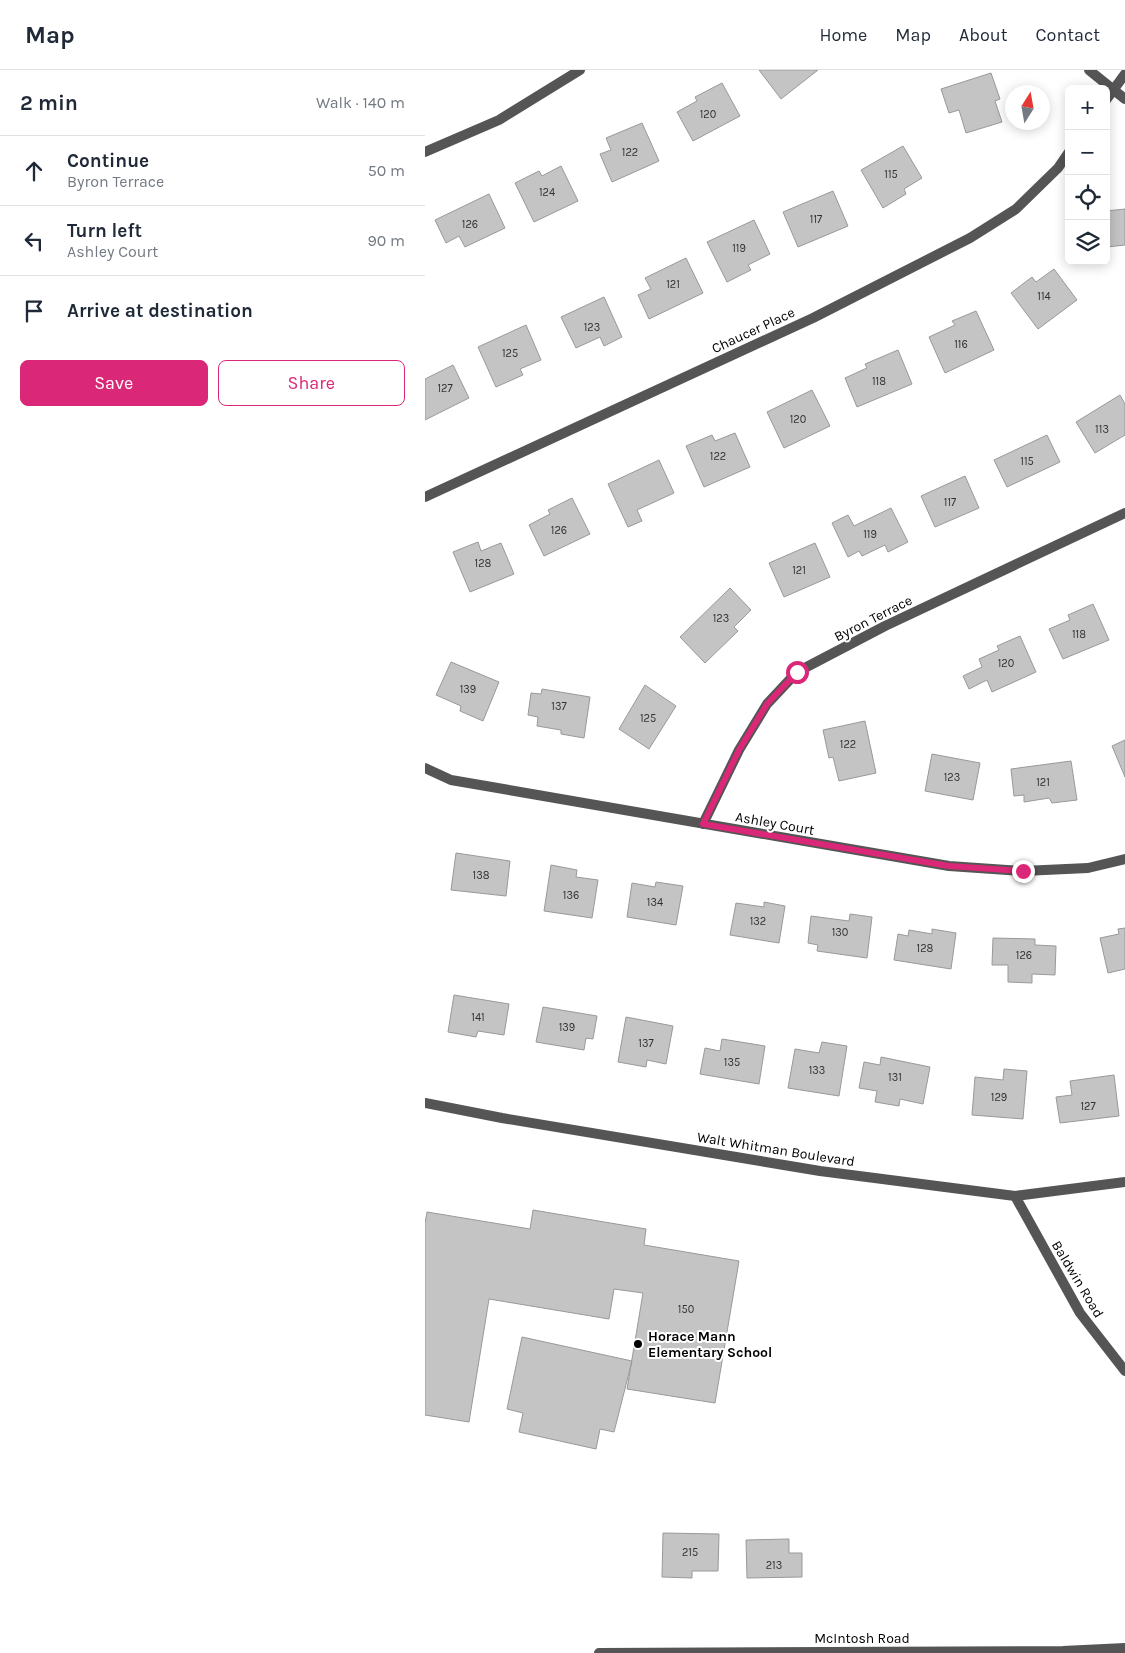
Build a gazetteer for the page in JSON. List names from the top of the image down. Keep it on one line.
{"streets":{"street":["Chaucer Place","Byron Terrace","Ashley Court","Walt Whitman Boulevard","Baldwin Road","McIntosh Road"]},"crossings":[["Byron Terrace","Ashley Court"],["Walt Whitman Boulevard","Baldwin Road"]],"places":["Horace Mann Elementary School"],"house_numbers":["120","122","115","124","117","126","119","121","114","123","116","125","118","127","120","113","122","115","117","126","119","128","121","123","118","120","139","137","125","122","123","121","138","136","134","132","130","128","126","141","139","137","135","133","131","129","127","150","215","213"],"north":"top","page":{"header":"Map","nav":["Home","Map","About","Contact"],"heading":["2 min","Walk · 140 m"],"map_buttons":["+","−"],"list":[["Continue","Byron Terrace","50 m"],["Turn left","Ashley Court","90 m"],"Arrive at destination"],"buttons":["Save","Share"]}}
